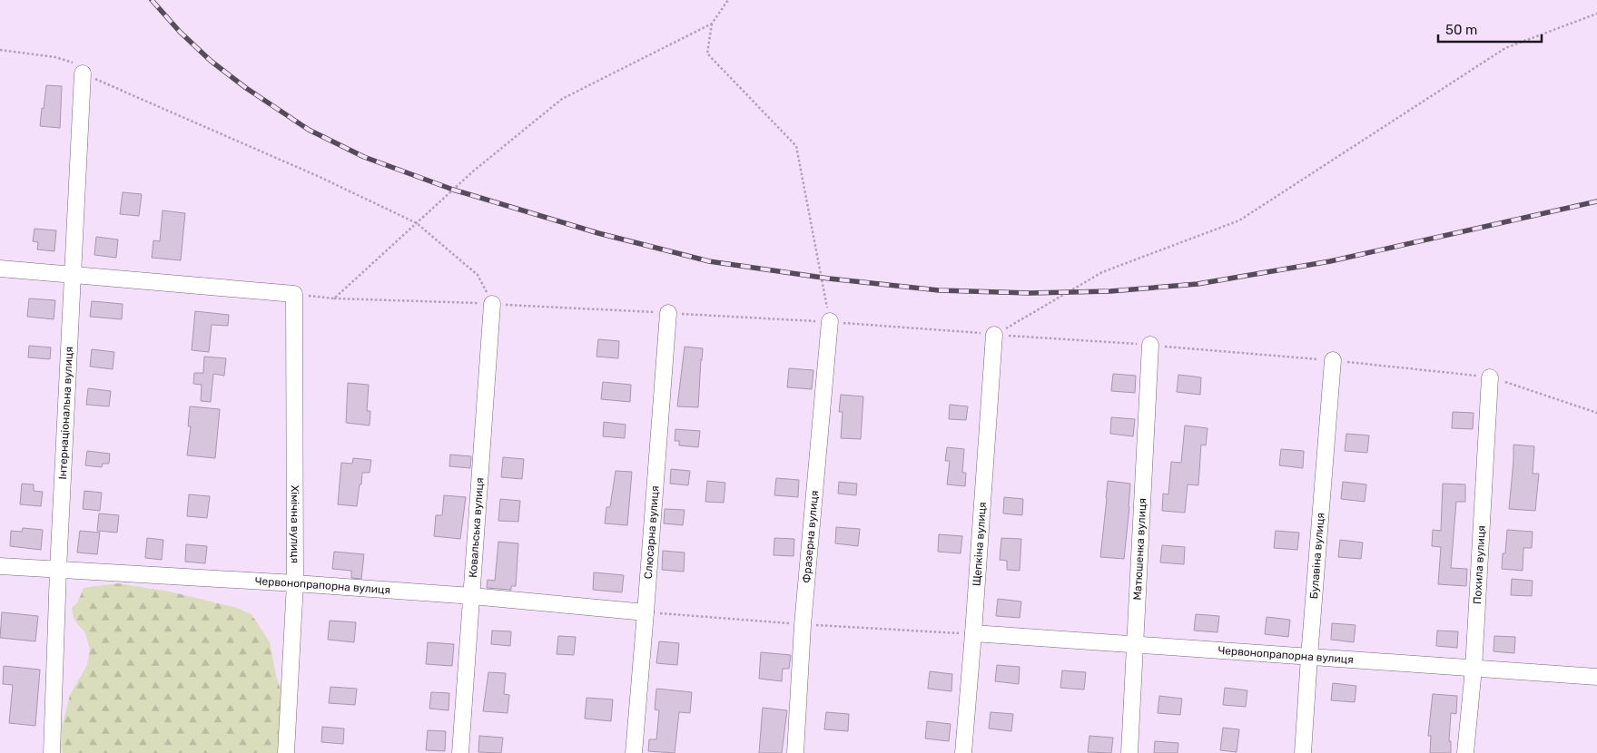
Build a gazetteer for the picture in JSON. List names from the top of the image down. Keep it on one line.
{"streets":{"street":["Інтернаціональна вулиця","Хімічна вулиця","Ковальська вулиця","Слюсарна вулиця","Фразерна вулиця","Щепкіна вулиця","Матюшенка вулиця","Булавіна вулиця","Похила вулиця","Червонопрапорна вулиця"]},"crossings":[["Інтернаціональна вулиця","Червонопрапорна вулиця"],["Хімічна вулиця","Червонопрапорна вулиця"],["Ковальська вулиця","Червонопрапорна вулиця"],["Слюсарна вулиця","Червонопрапорна вулиця"],["Щепкіна вулиця","Червонопрапорна вулиця"],["Матюшенка вулиця","Червонопрапорна вулиця"],["Булавіна вулиця","Червонопрапорна вулиця"],["Похила вулиця","Червонопрапорна вулиця"]],"scale_bar":"50 m"}
